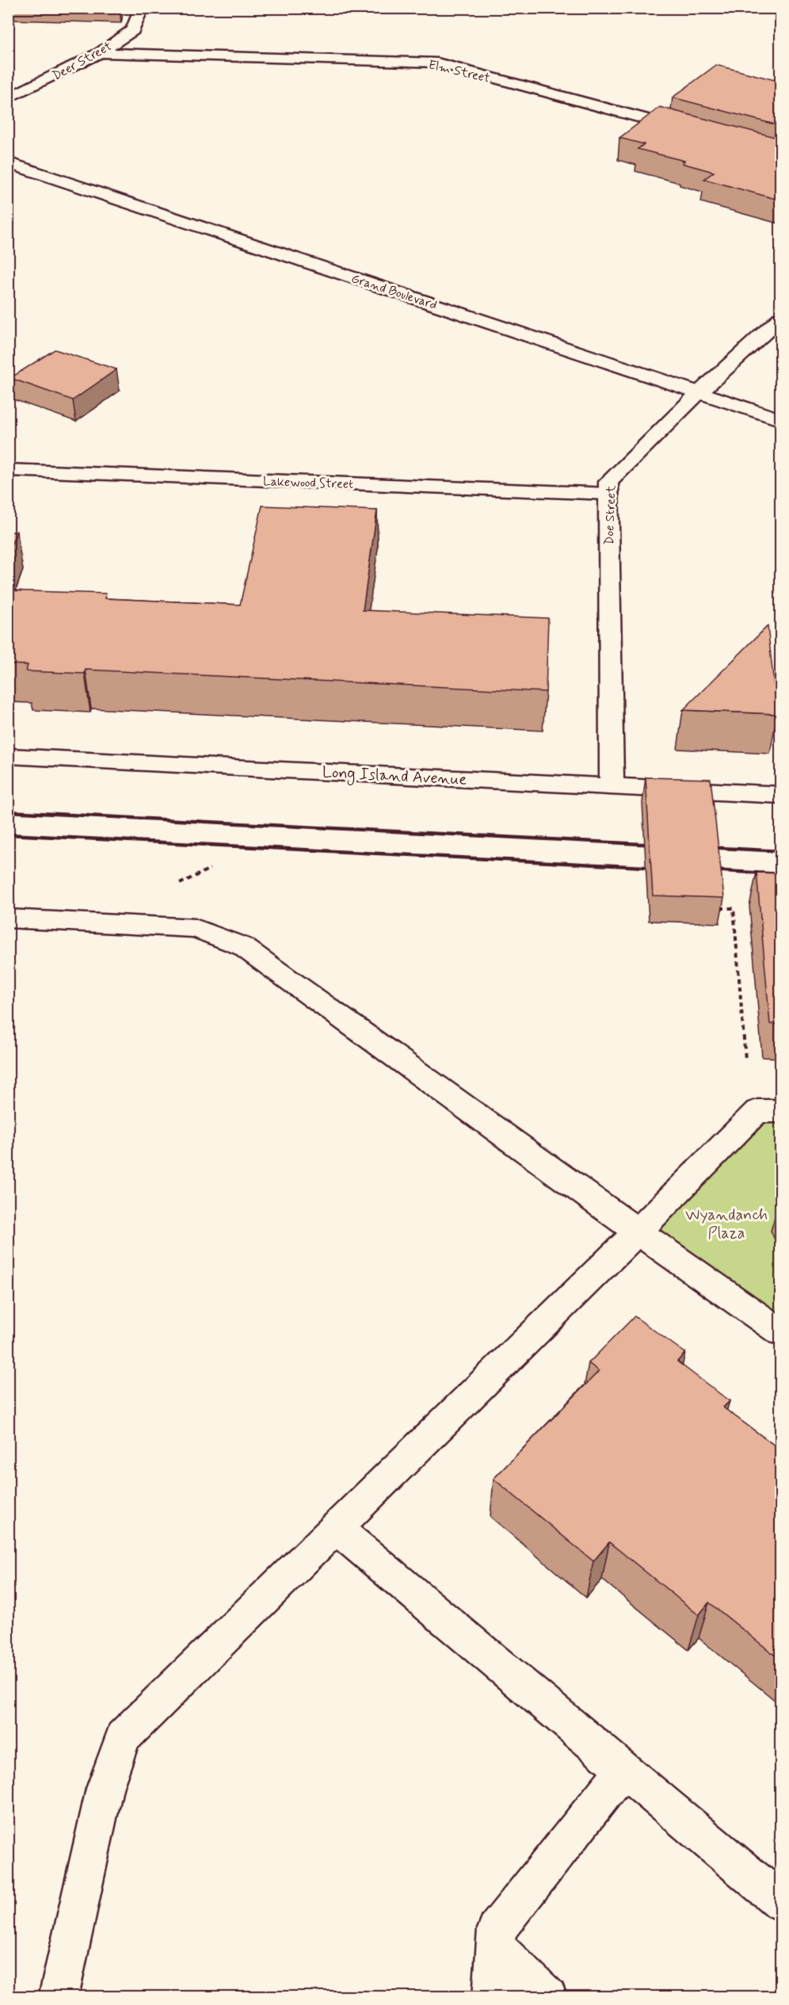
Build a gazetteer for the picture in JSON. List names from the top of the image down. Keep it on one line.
{"streets":{"street":["Deer Street","Elm Street","Grand Boulevard","Lakewood Street","Doe Street","Long Island Avenue"]},"crossings":[["Deer Street","Elm Street"],["Grand Boulevard","Doe Street"],["Lakewood Street","Doe Street"],["Doe Street","Long Island Avenue"]],"parks":["Wyandanch Plaza"]}
